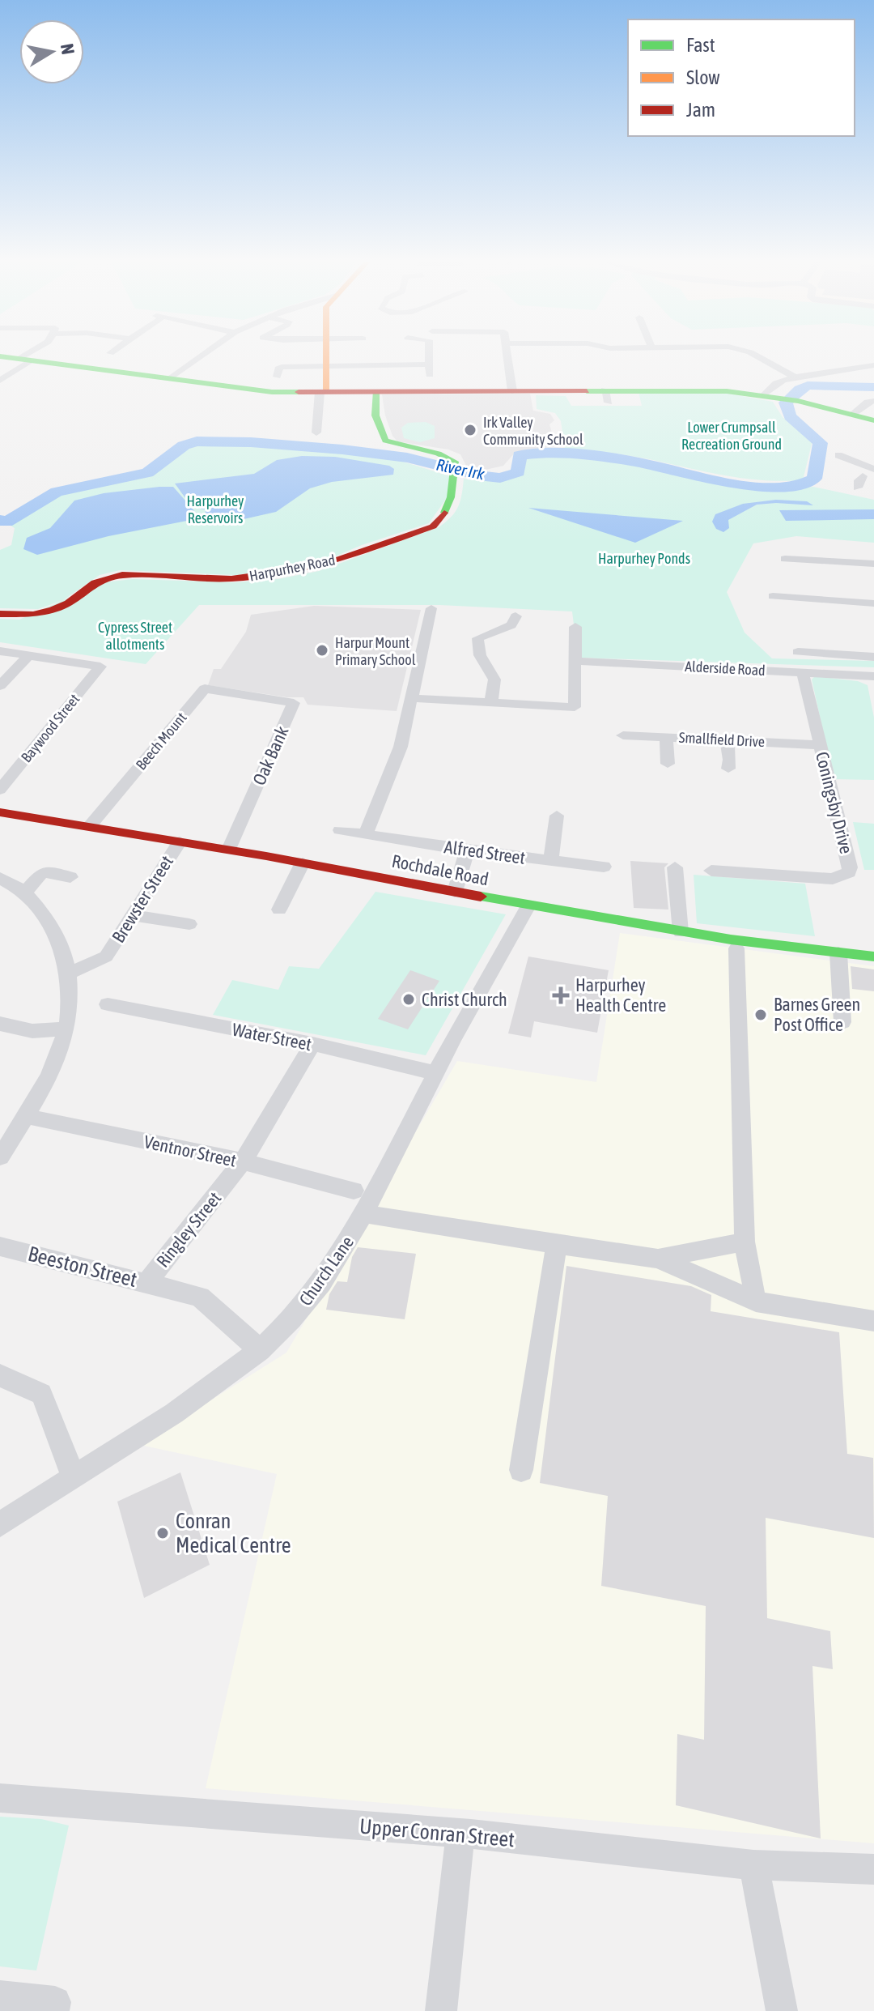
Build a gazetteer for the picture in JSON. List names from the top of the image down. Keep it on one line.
{"streets":{"street":["Harpurhey Road","Alderside Road","Baywood Street","Smallfield Drive","Beech Mount","Oak Bank","Coningsby Drive","Alfred Street","Rochdale Road","Brewster Street","Water Street","Ventnor Street","Ringley Street","Beeston Street","Church Lane","Upper Conran Street"]},"crossings":[["Alderside Road","Coningsby Drive"],["Smallfield Drive","Coningsby Drive"],["Beech Mount","Oak Bank"],["Beech Mount","Rochdale Road"],["Oak Bank","Rochdale Road"],["Rochdale Road","Brewster Street"],["Rochdale Road","Church Lane"],["Water Street","Ringley Street"],["Water Street","Church Lane"],["Ventnor Street","Ringley Street"],["Ringley Street","Beeston Street"],["Beeston Street","Church Lane"]],"water":["River Irk"],"parks":["Lower Crumpsall Recreation Ground","Harpurhey Reservoirs","Harpurhey Ponds","Cypress Street allotments"],"places":{"other":["Irk Valley Community School","Harpur Mount Primary School","Christ Church","Barnes Green Post Office","Conran Medical Centre"],"health":["Harpurhey Health Centre"]},"legend":["Fast","Slow","Jam"],"north":"right"}
